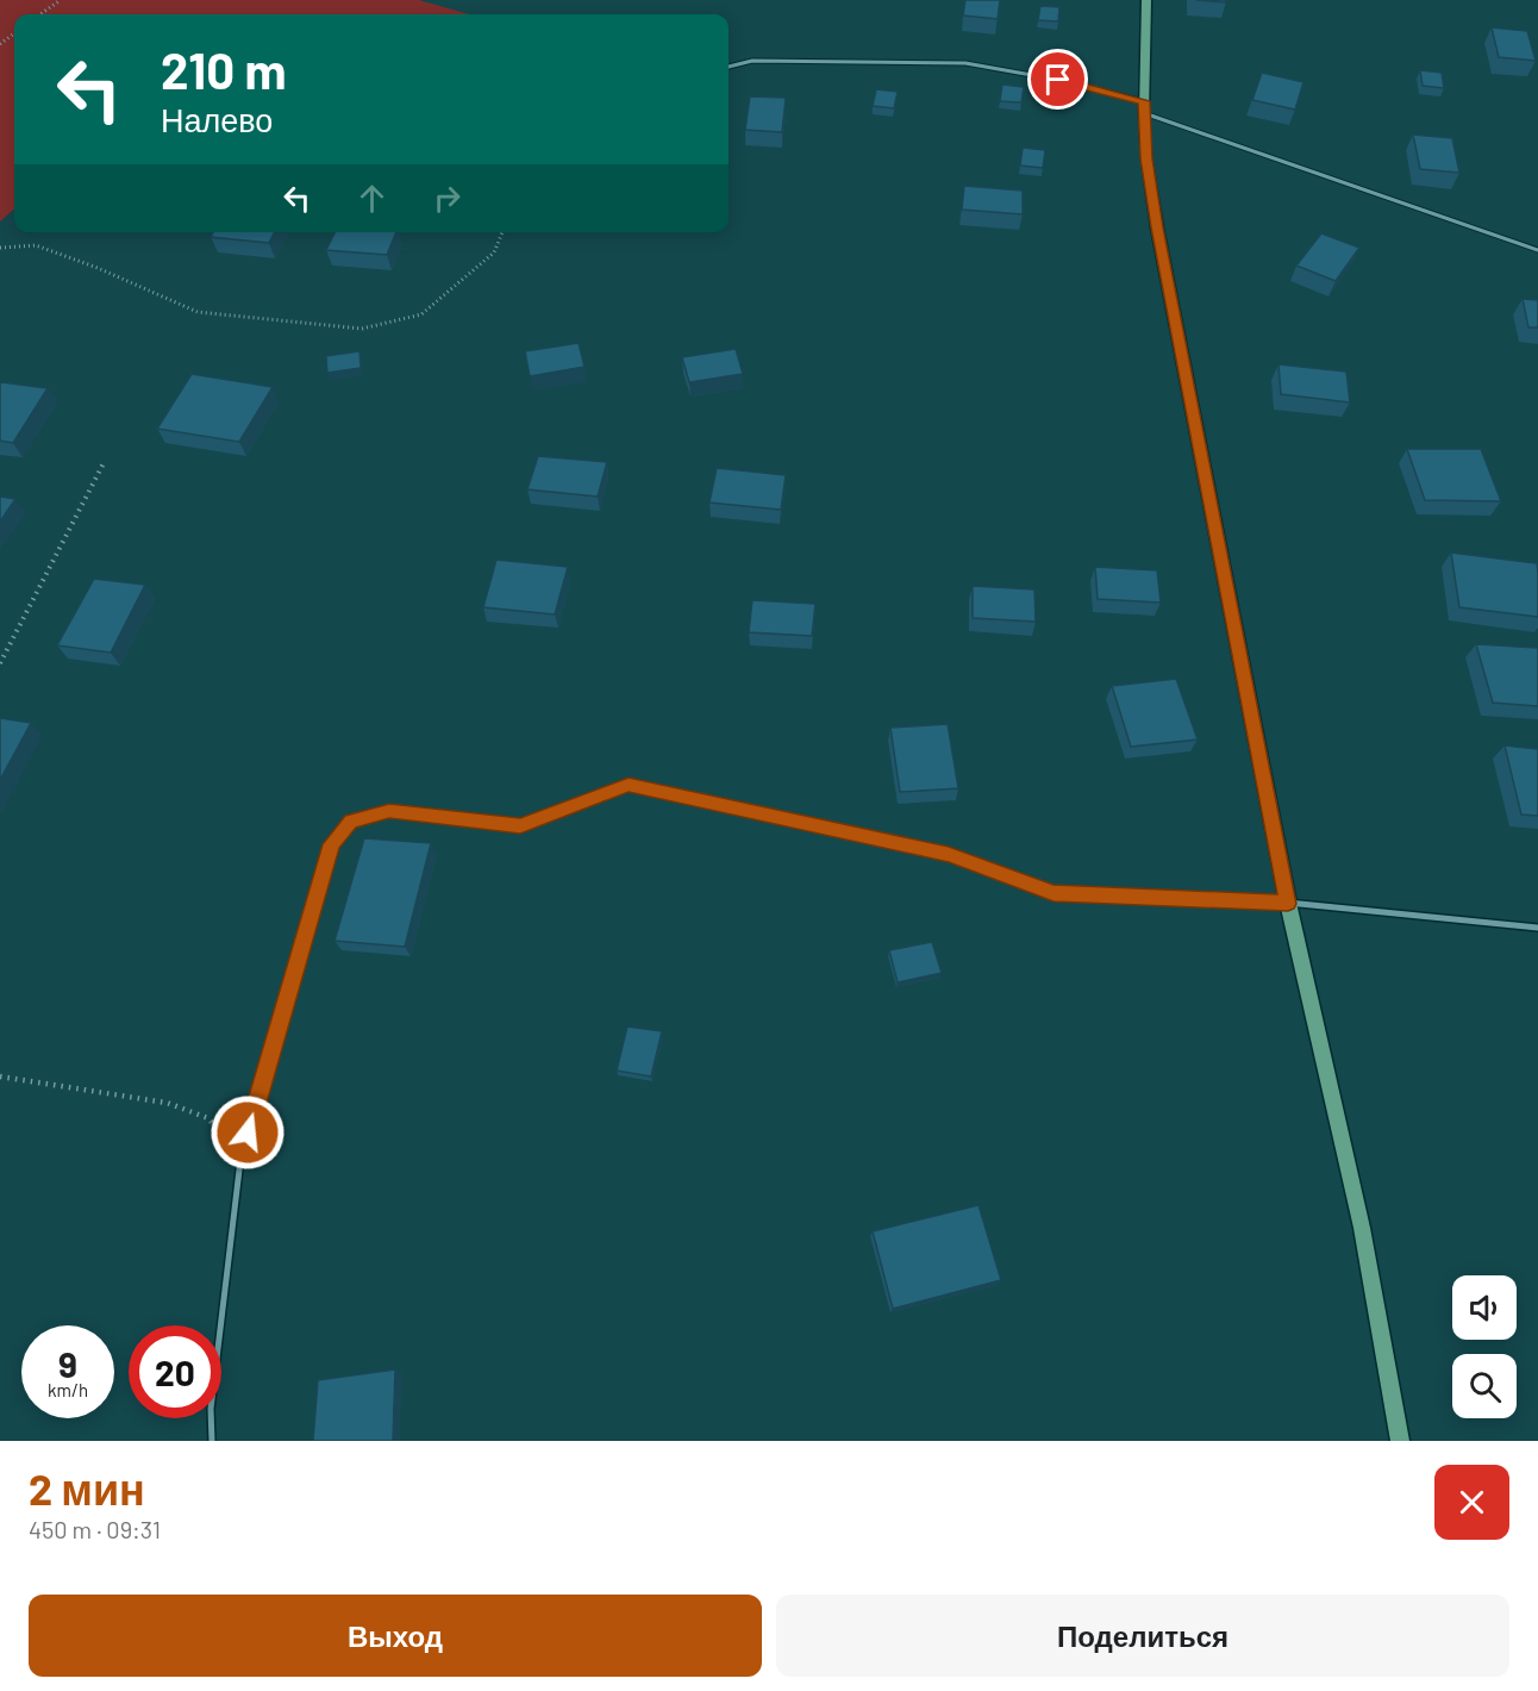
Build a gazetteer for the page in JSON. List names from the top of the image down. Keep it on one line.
{"page":{"turn":["210 m","Налево"],"speed":"9 km/h","limit":"20","heading":["2 мин","450 m · 09:31"],"buttons":["Выход","Поделиться"]}}
